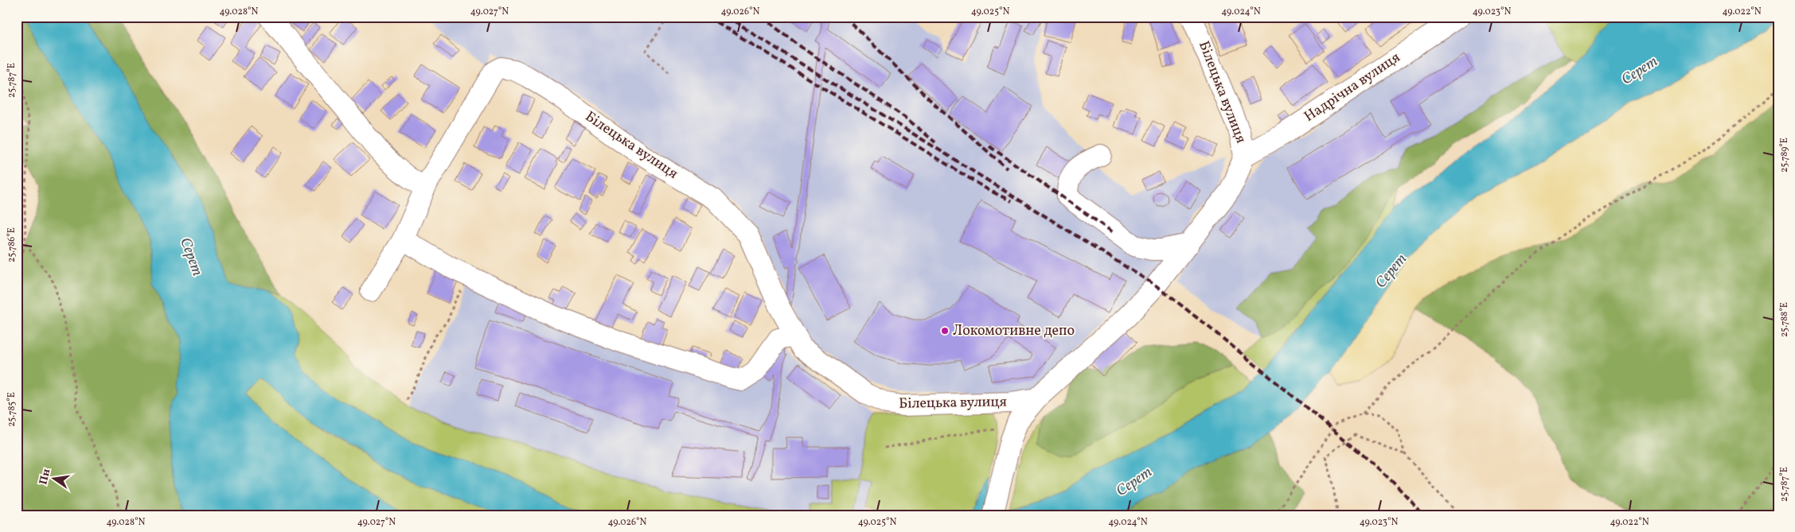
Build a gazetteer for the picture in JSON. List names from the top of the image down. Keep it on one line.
{"streets":{"street":["Надрічна вулиця","Білецька вулиця"]},"crossings":[["Надрічна вулиця","Білецька вулиця"]],"water":["Серет"],"places":["Локомотивне депо"],"north":"left","coordinates":["49.028°N","49.027°N","49.026°N","49.025°N","49.024°N","49.023°N","49.022°N","25.787°E","25.789°E","25.786°E","25.788°E","25.785°E"]}
